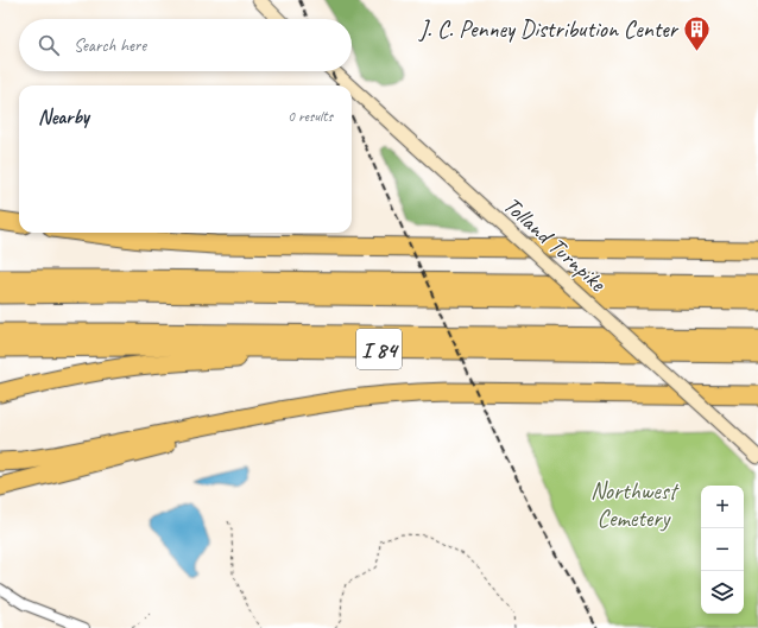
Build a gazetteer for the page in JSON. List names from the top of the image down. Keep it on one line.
{"streets":{"highway":["I 84"],"main road":["Tolland Turnpike"]},"parks":["Northwest Cemetery"],"places":{"building":["J. C. Penney Distribution Center"]},"page":{"search":"Search here","heading":["Nearby","0 results"],"map_buttons":["+","−"]}}
